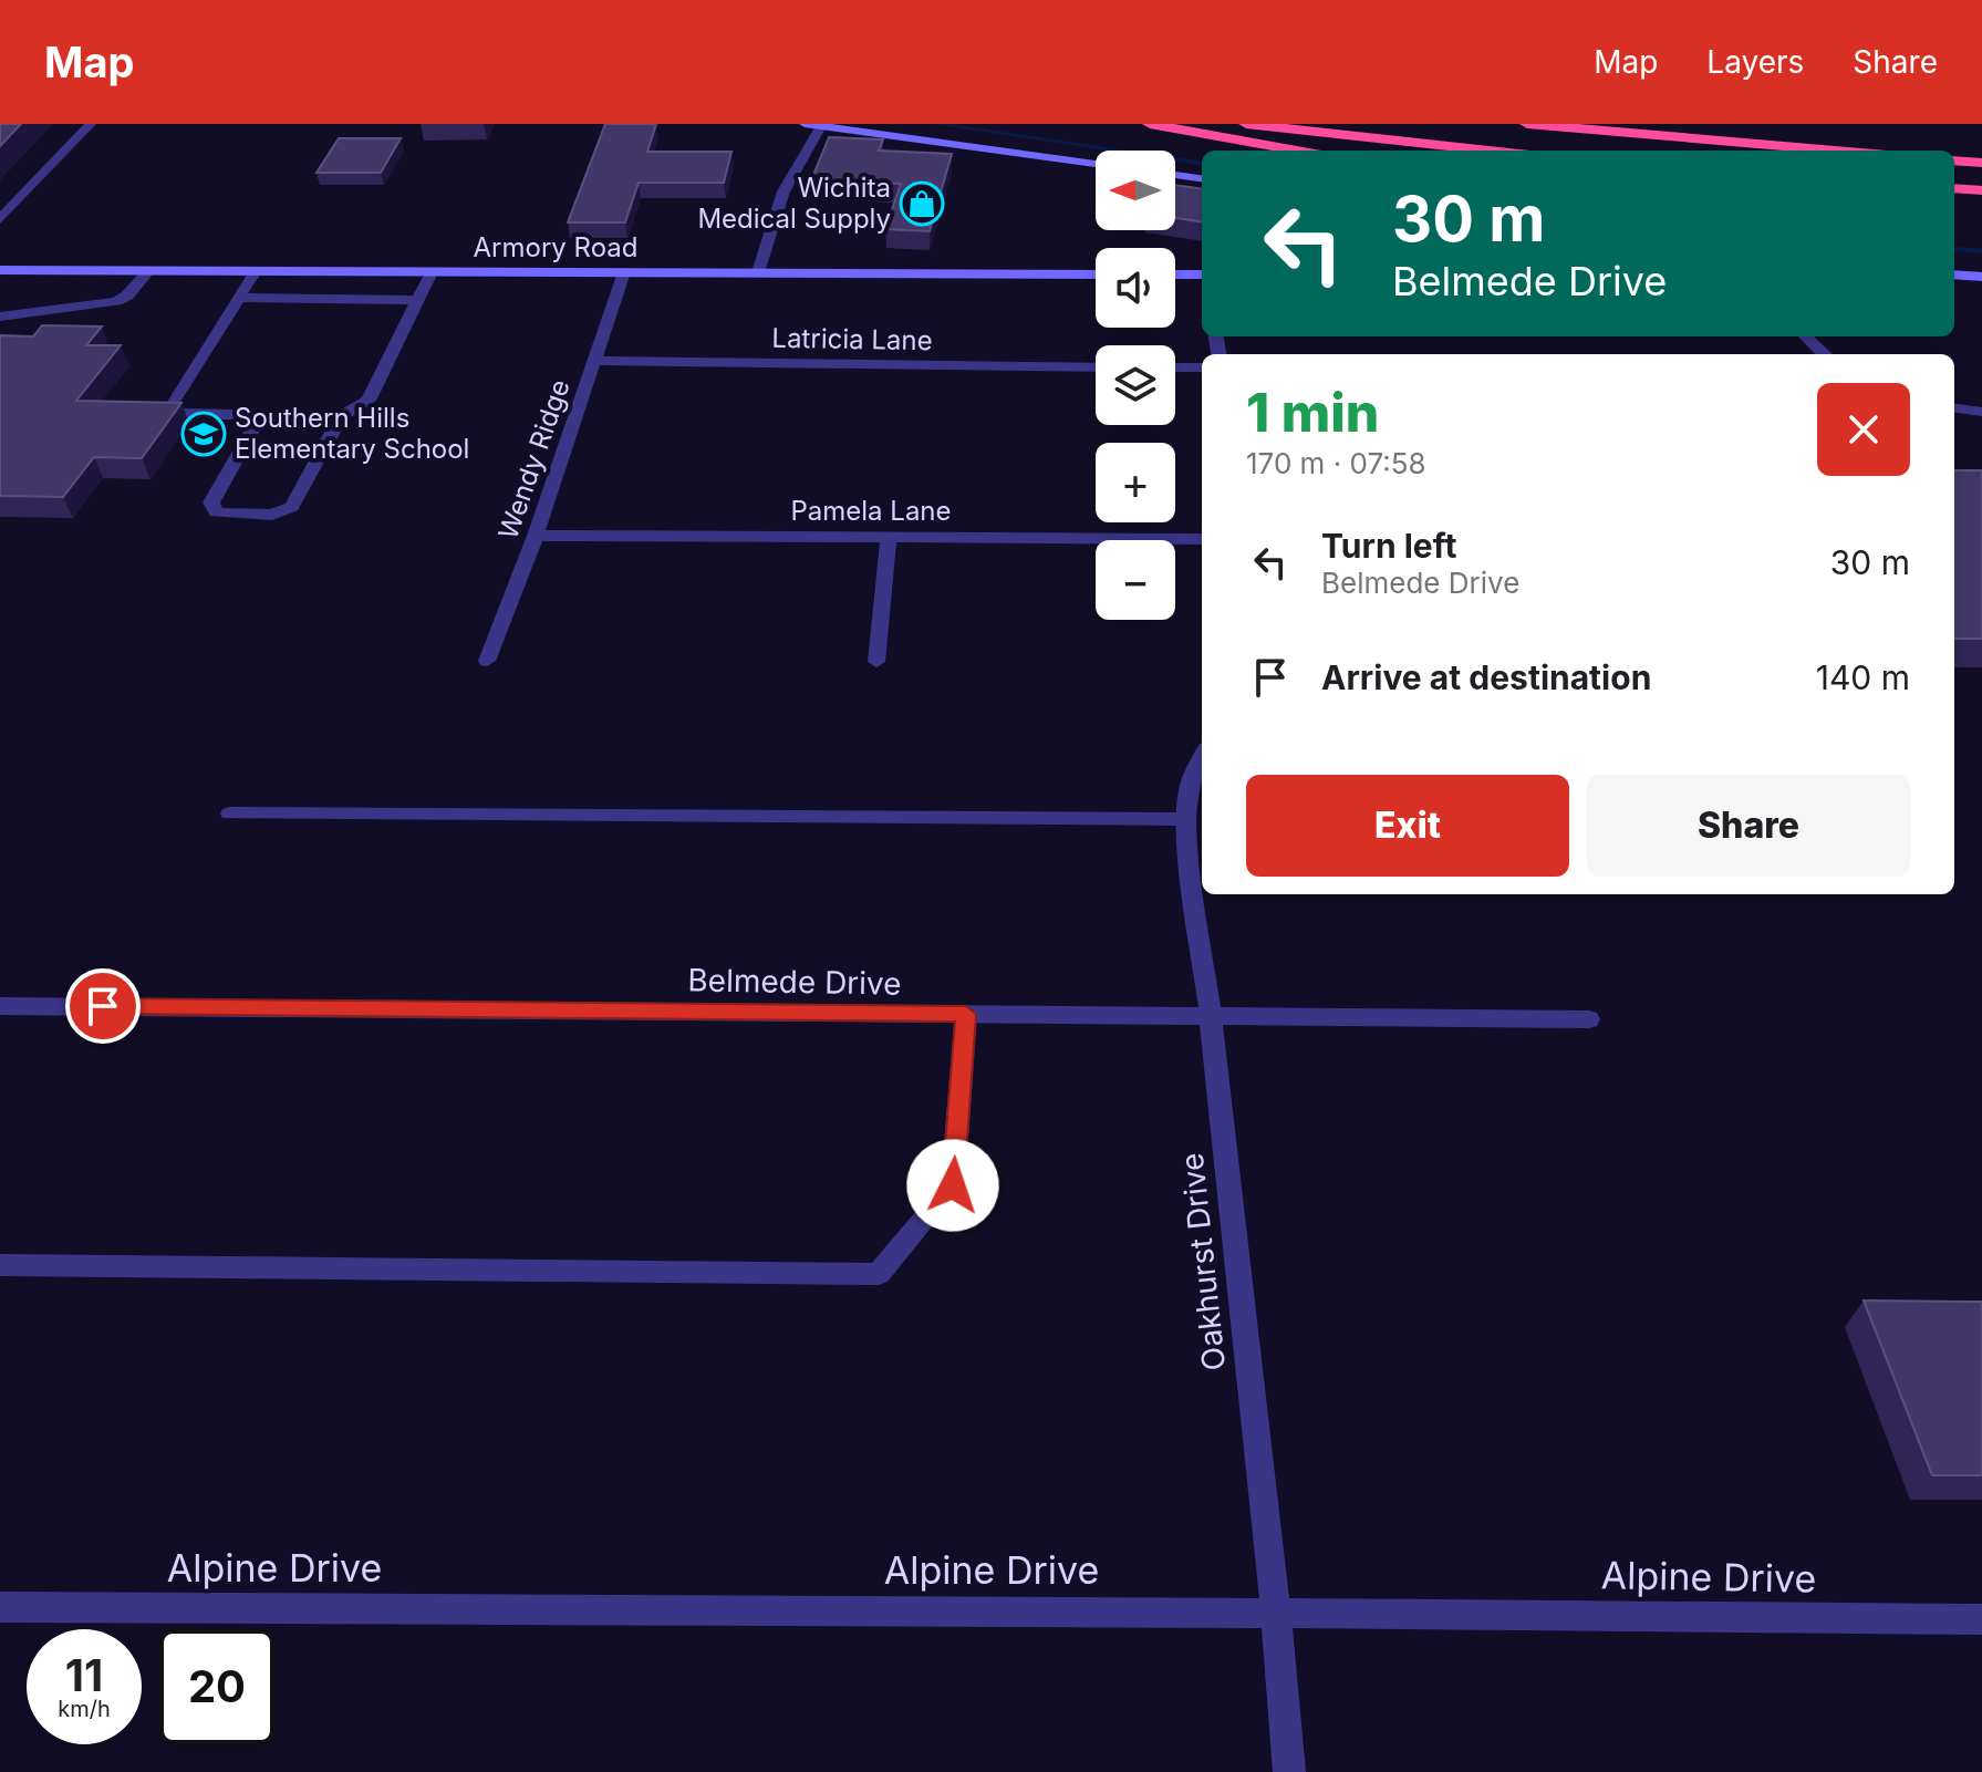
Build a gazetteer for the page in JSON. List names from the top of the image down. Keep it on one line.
{"streets":{"street":["Armory Road","Latricia Lane","Wendy Ridge","Pamela Lane","Belmede Drive","Oakhurst Drive","Alpine Drive"]},"crossings":[["Armory Road","Wendy Ridge"],["Latricia Lane","Wendy Ridge"],["Wendy Ridge","Pamela Lane"],["Belmede Drive","Oakhurst Drive"],["Oakhurst Drive","Alpine Drive"]],"places":{"shop":["Wichita Medical Supply"],"school or university":["Southern Hills Elementary School"]},"north":"left","page":{"header":"Map","nav":["Map","Layers","Share"],"map_buttons":["+","−"],"turn":["30 m","Belmede Drive"],"heading":["1 min","170 m · 07:58"],"list":[{"name":"Turn left","note":"Belmede Drive","value":"30 m"},{"name":"Arrive at destination","value":"140 m"}],"buttons":["Exit","Share"],"speed":"11 km/h","limit":"20"}}
